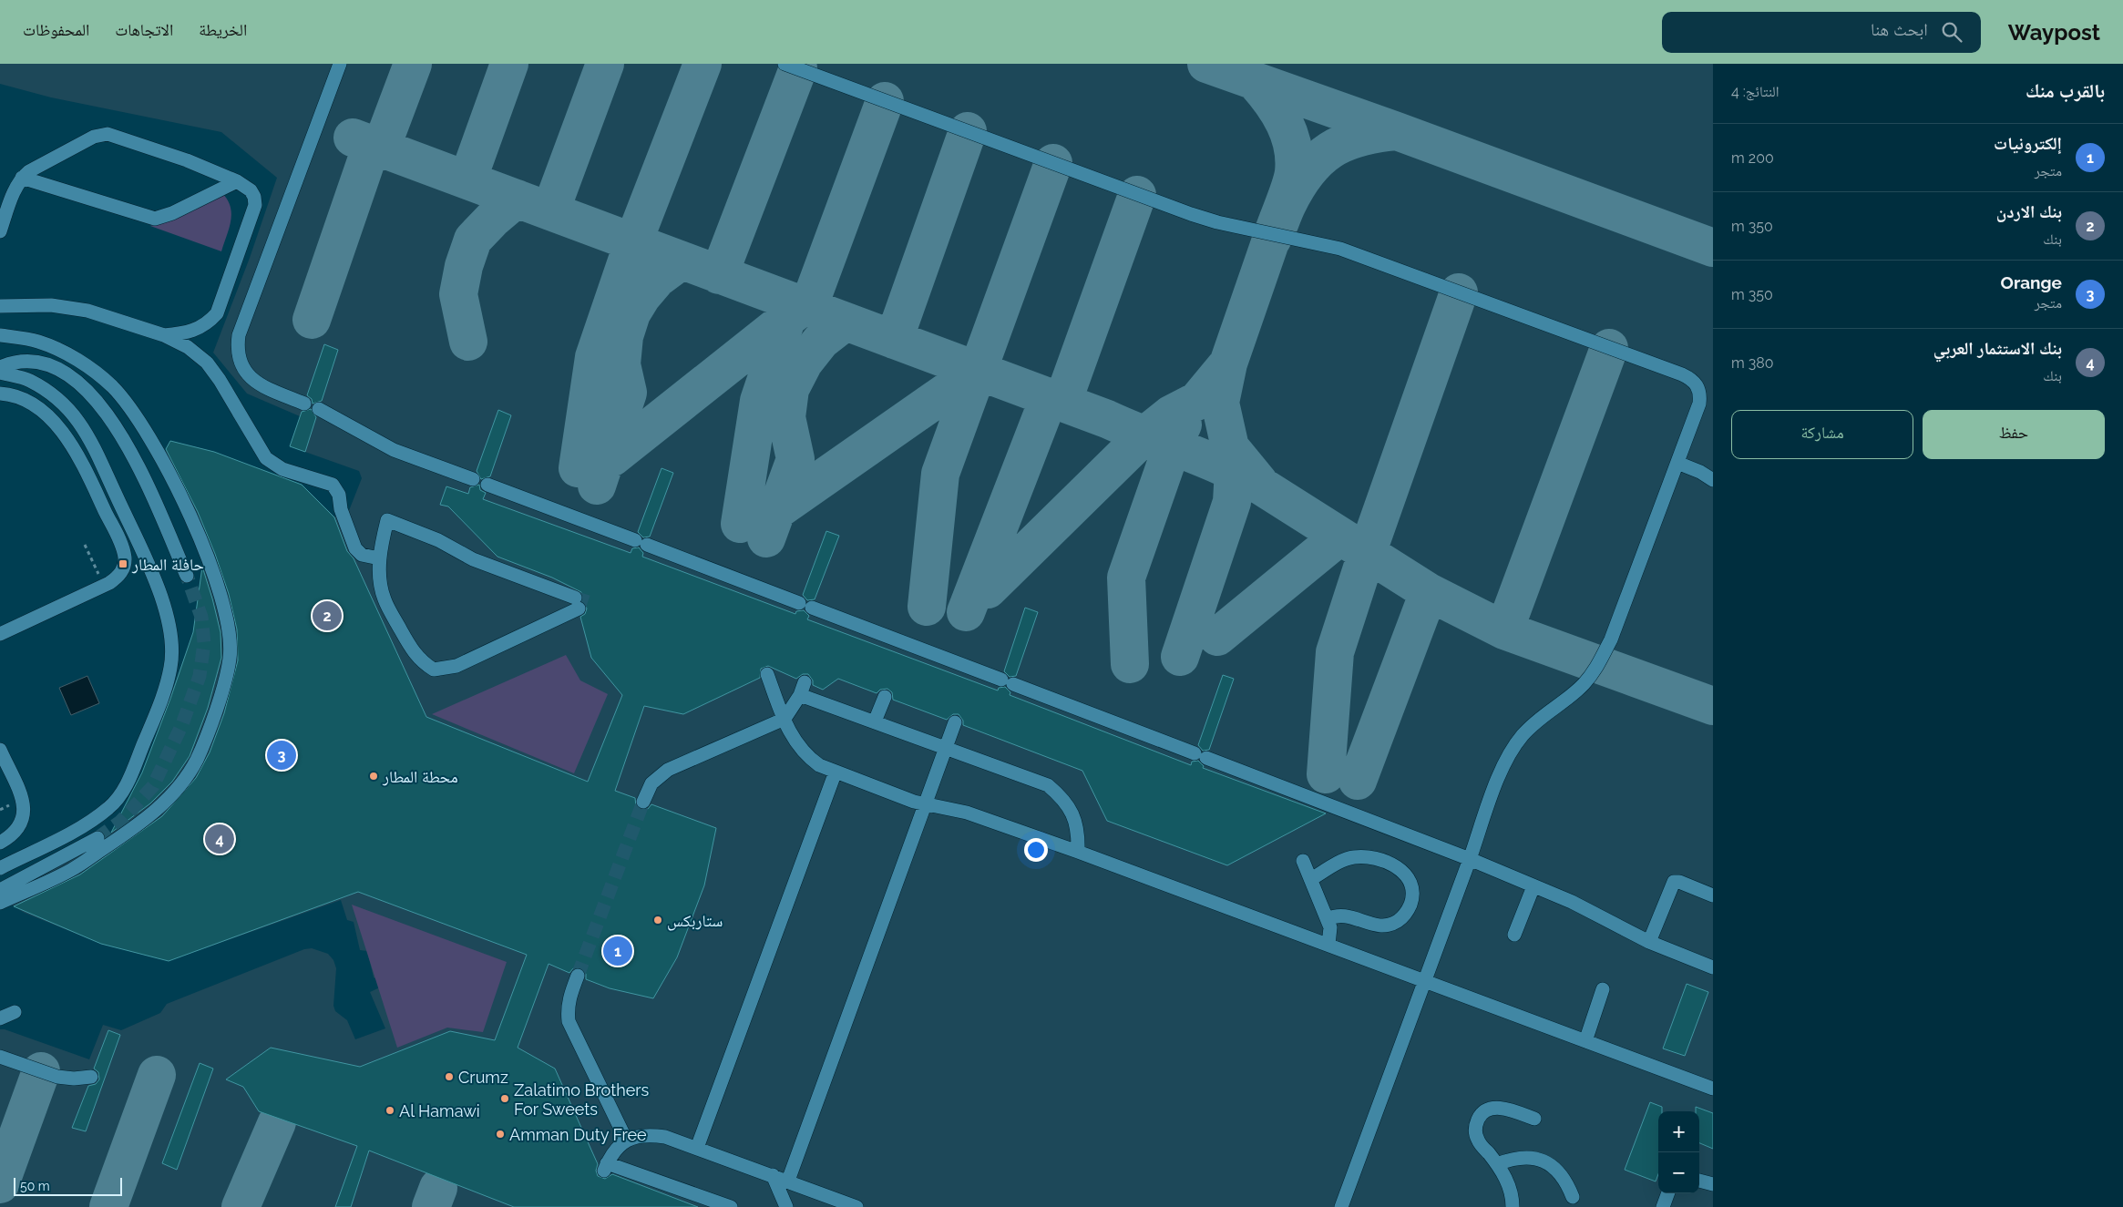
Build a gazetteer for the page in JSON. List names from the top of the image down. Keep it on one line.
{"places":{"transit":["حافلة المطار"],"other":["محطة المطار","ستاربكس","Crumz","Zalatimo Brothers For Sweets","Al Hamawi","Amman Duty Free"]},"scale_bar":"50 m","page":{"header":"Waypost","search":"ابحث هنا","nav":["الخريطة","الاتجاهات","المحفوظات"],"heading":["بالقرب منك","النتائج: 4"],"list":[{"mark":"1","name":"إلكترونيات","note":"متجر","value":"200 m"},{"mark":"2","name":"بنك الاردن","note":"بنك","value":"350 m"},{"mark":"3","name":"Orange","note":"متجر","value":"350 m"},{"mark":"4","name":"بنك الاستثمار العربي","note":"بنك","value":"380 m"}],"buttons":["حفظ","مشاركة"],"pins":["2","3","4","1"],"map_buttons":["+","−"],"scale":"50 m"}}
